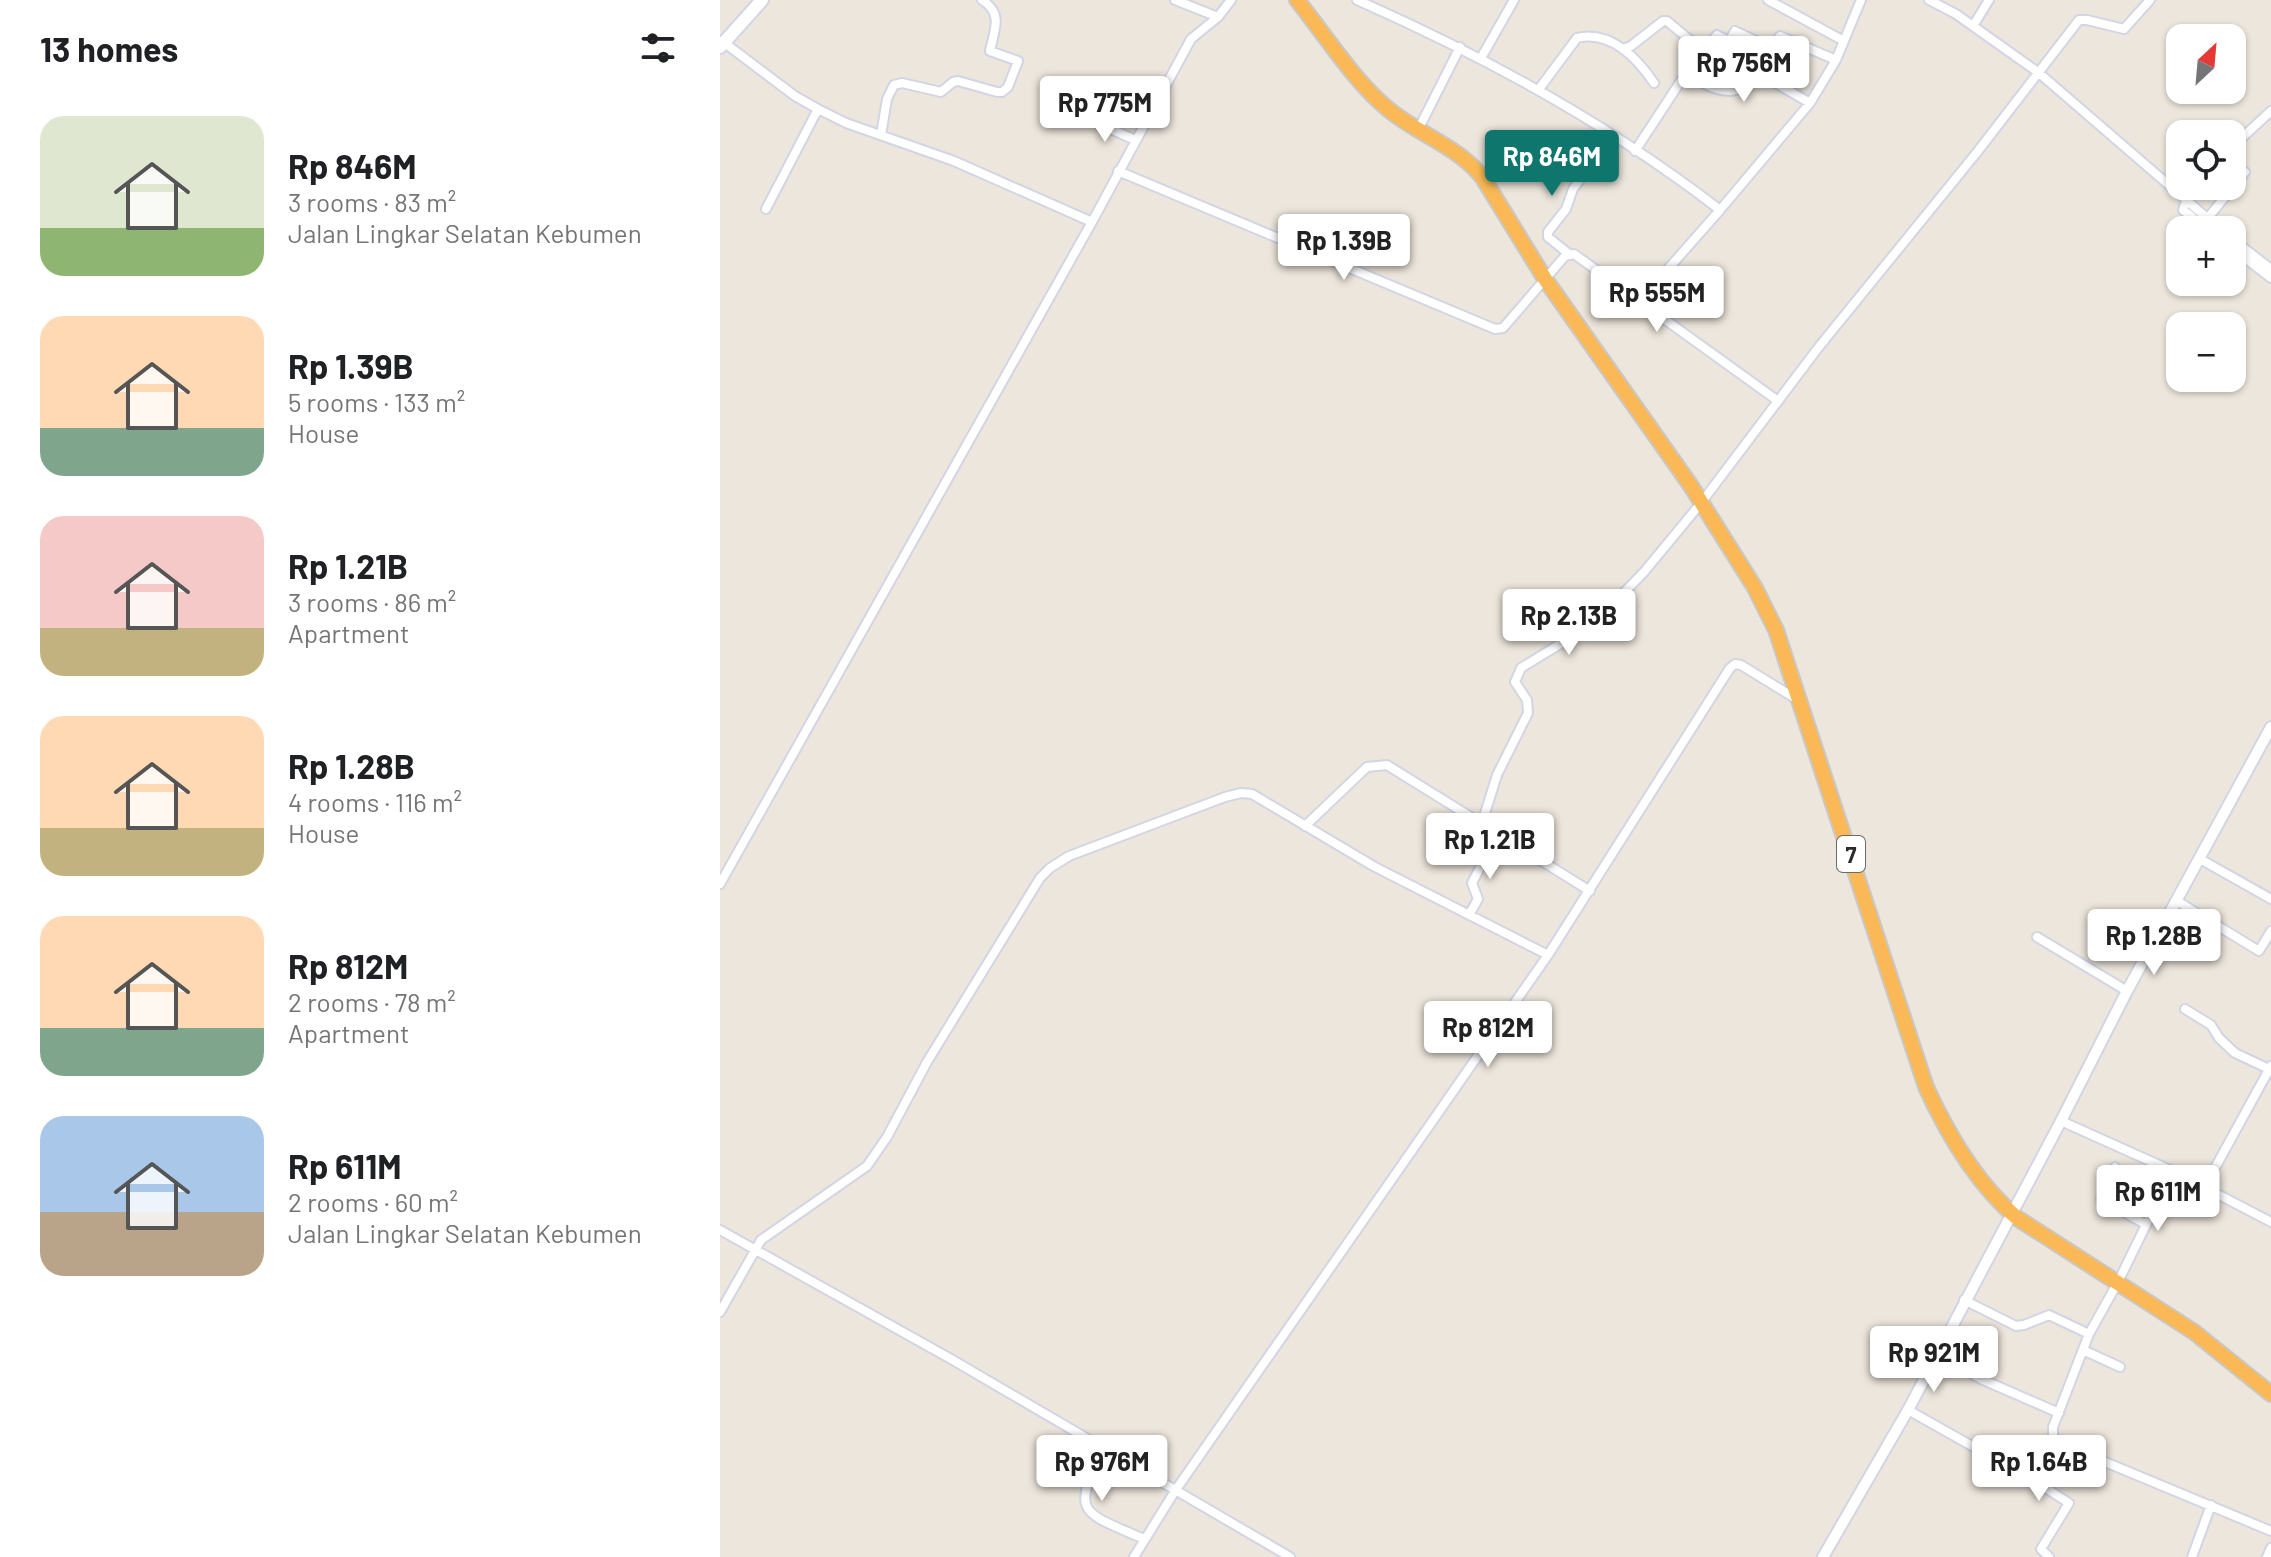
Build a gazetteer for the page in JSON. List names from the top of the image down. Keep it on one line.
{"streets":{"highway":["7"]},"north":"top right","page":{"heading":"13 homes","map_buttons":["+","−"],"price":["Rp 756M","Rp 775M","Rp 846M","Rp 1.39B","Rp 555M","Rp 2.13B","Rp 1.21B","Rp 1.28B","Rp 812M","Rp 611M","Rp 921M","Rp 976M","Rp 1.64B"],"list":[{"name":"Rp 846M","note":"3 rooms · 83 m² · Jalan Lingkar Selatan Kebumen"},{"name":"Rp 1.39B","note":"5 rooms · 133 m² · House"},{"name":"Rp 1.21B","note":"3 rooms · 86 m² · Apartment"},{"name":"Rp 1.28B","note":"4 rooms · 116 m² · House"},{"name":"Rp 812M","note":"2 rooms · 78 m² · Apartment"},{"name":"Rp 611M","note":"2 rooms · 60 m² · Jalan Lingkar Selatan Kebumen"}]}}
